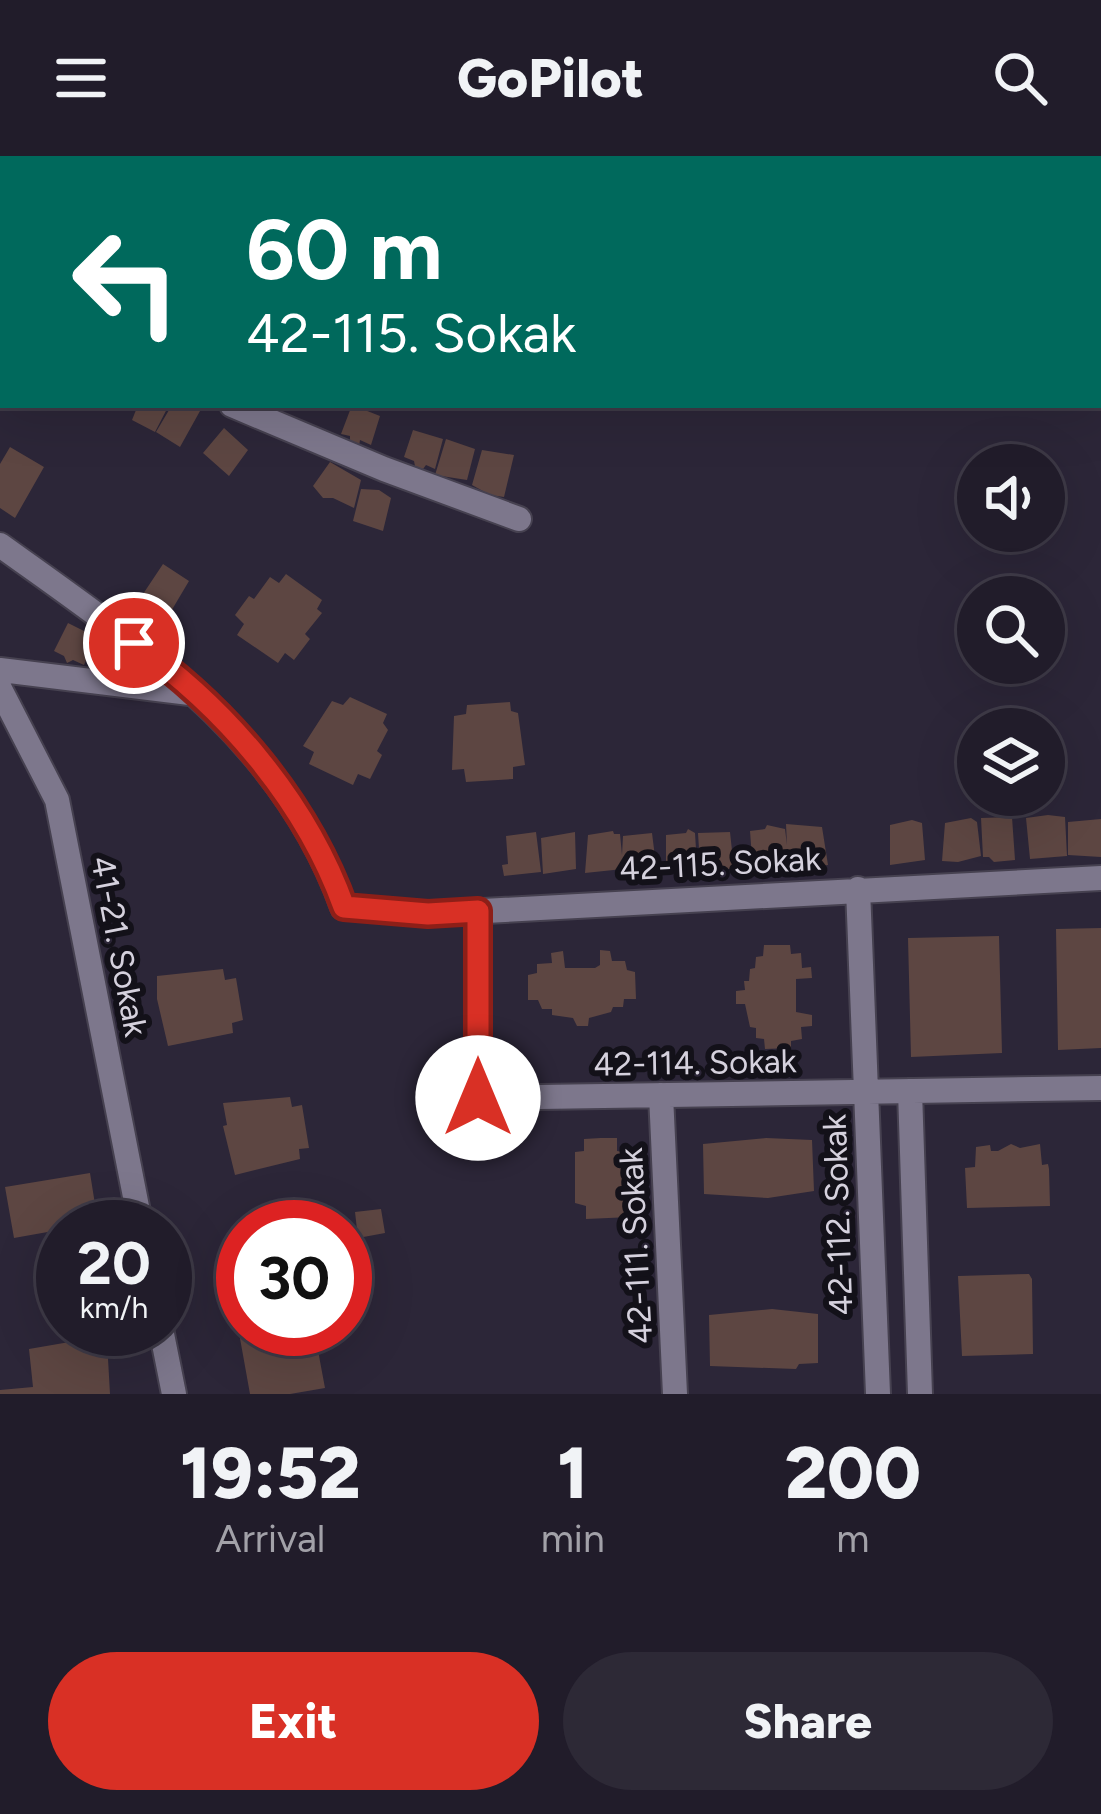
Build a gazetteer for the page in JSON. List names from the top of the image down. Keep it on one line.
{"streets":{"street":["42-115. Sokak","41-21. Sokak","42-114. Sokak","42-112. Sokak","42-111. Sokak"]},"crossings":[["42-115. Sokak","42-114. Sokak"],["42-115. Sokak","42-112. Sokak"],["42-114. Sokak","42-112. Sokak"],["42-114. Sokak","42-111. Sokak"]],"page":{"header":"GoPilot","turn":["60 m","42-115. Sokak"],"speed":"20 km/h","limit":"30","eta":["19:52","Arrival","1","min","200","m"],"buttons":["Exit","Share"]}}
